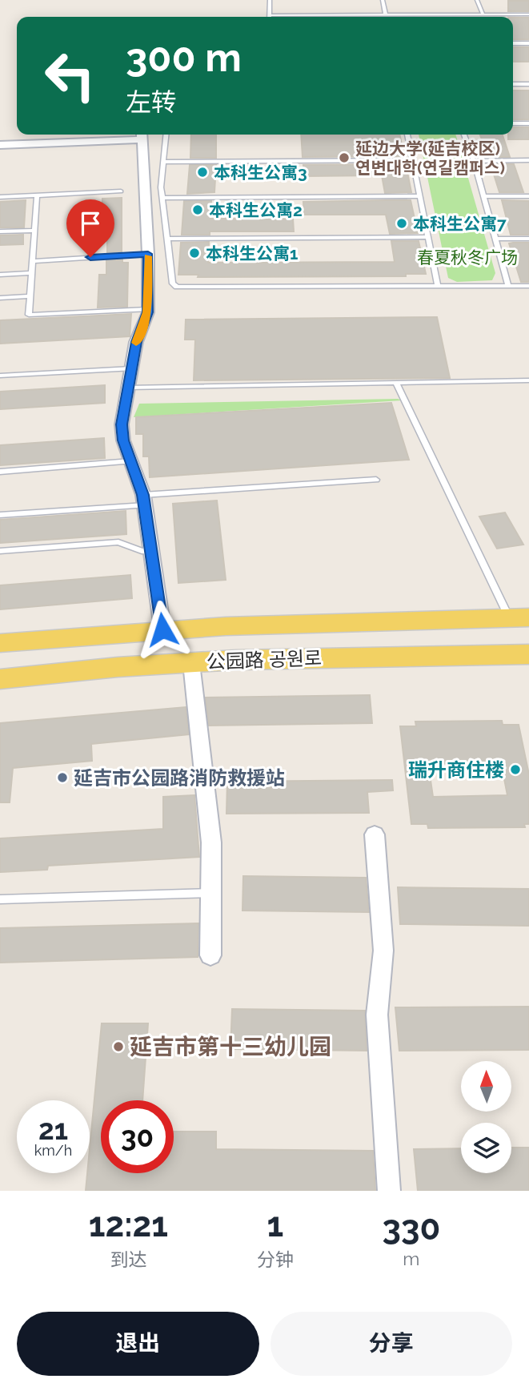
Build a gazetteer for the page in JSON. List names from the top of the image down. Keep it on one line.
{"streets":{"main road":["公园路 공원로"]},"parks":["春夏秋冬广场"],"places":["延边大学(延吉校区) 연변대학(연길캠퍼스)","本科生公寓3","本科生公寓2","本科生公寓7","本科生公寓1","瑞升商住楼","延吉市公园路消防救援站","延吉市第十三幼儿园"],"north":"top","page":{"turn":["300 m","左转"],"speed":"21 km/h","limit":"30","eta":["12:21","到达","1","分钟","330","m"],"buttons":["退出","分享"]}}
